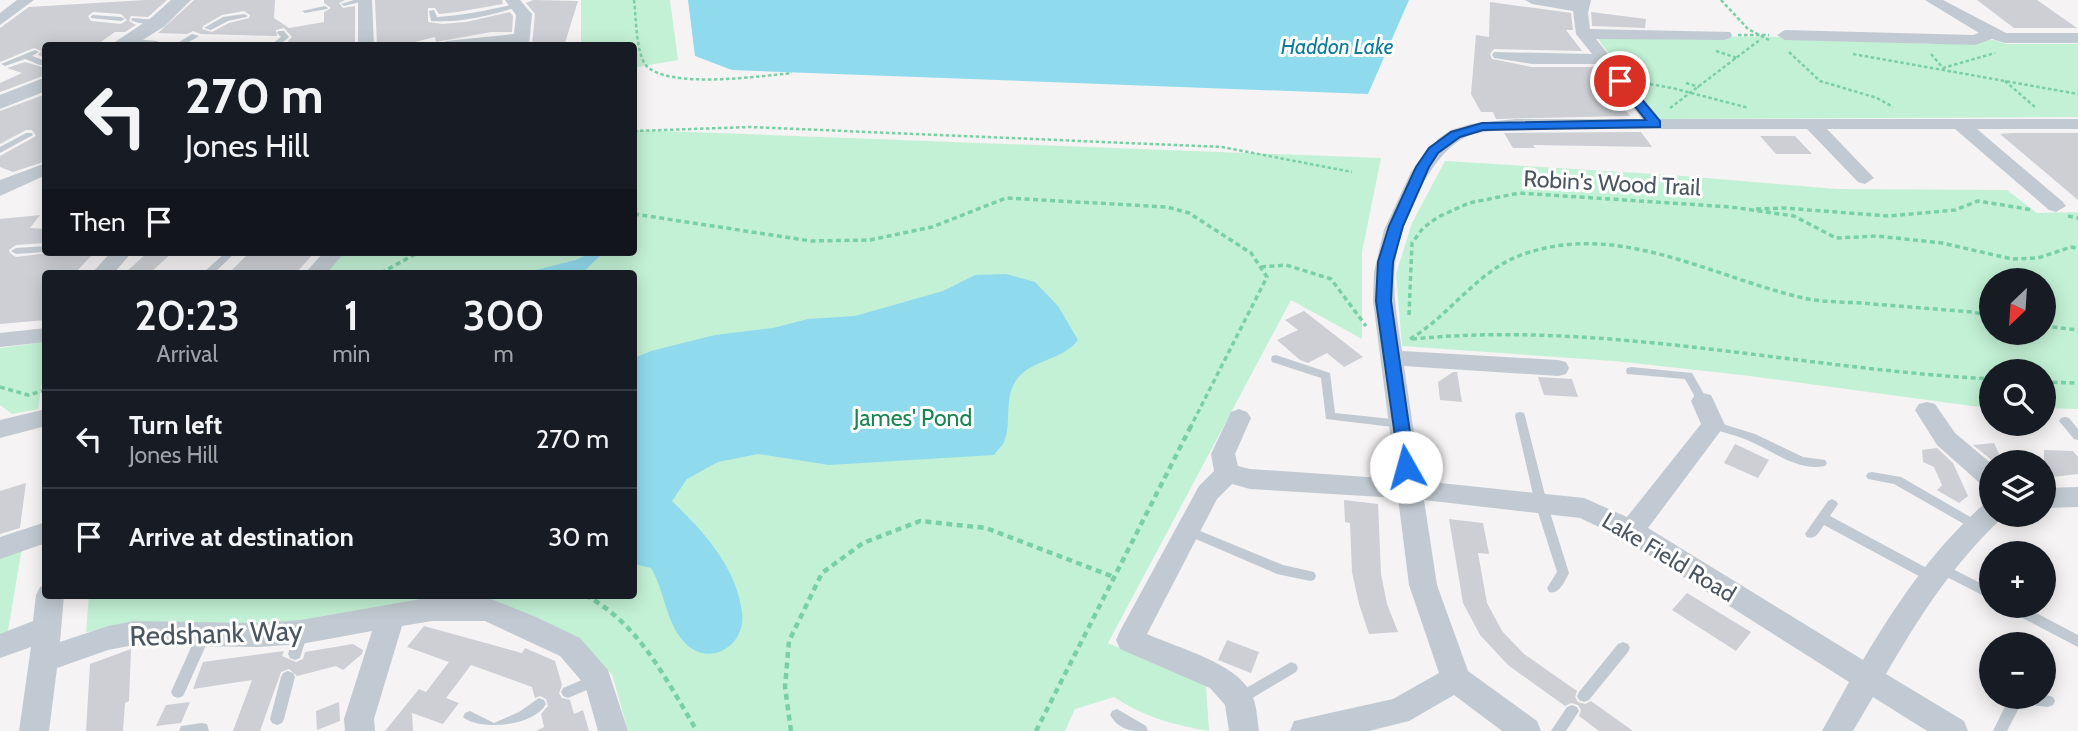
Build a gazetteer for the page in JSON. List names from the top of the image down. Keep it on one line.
{"streets":{"street":["Lake Field Road","Redshank Way"],"path":["Robin's Wood Trail"]},"water":["Haddon Lake"],"parks":["James' Pond"],"north":"bottom left","page":{"turn":["270 m","Jones Hill"],"then":"Then","map_buttons":["+","−"],"eta":["20:23","Arrival","1","min","300","m"],"list":[{"name":"Turn left","note":"Jones Hill","value":"270 m"},{"name":"Arrive at destination","value":"30 m"}]}}
